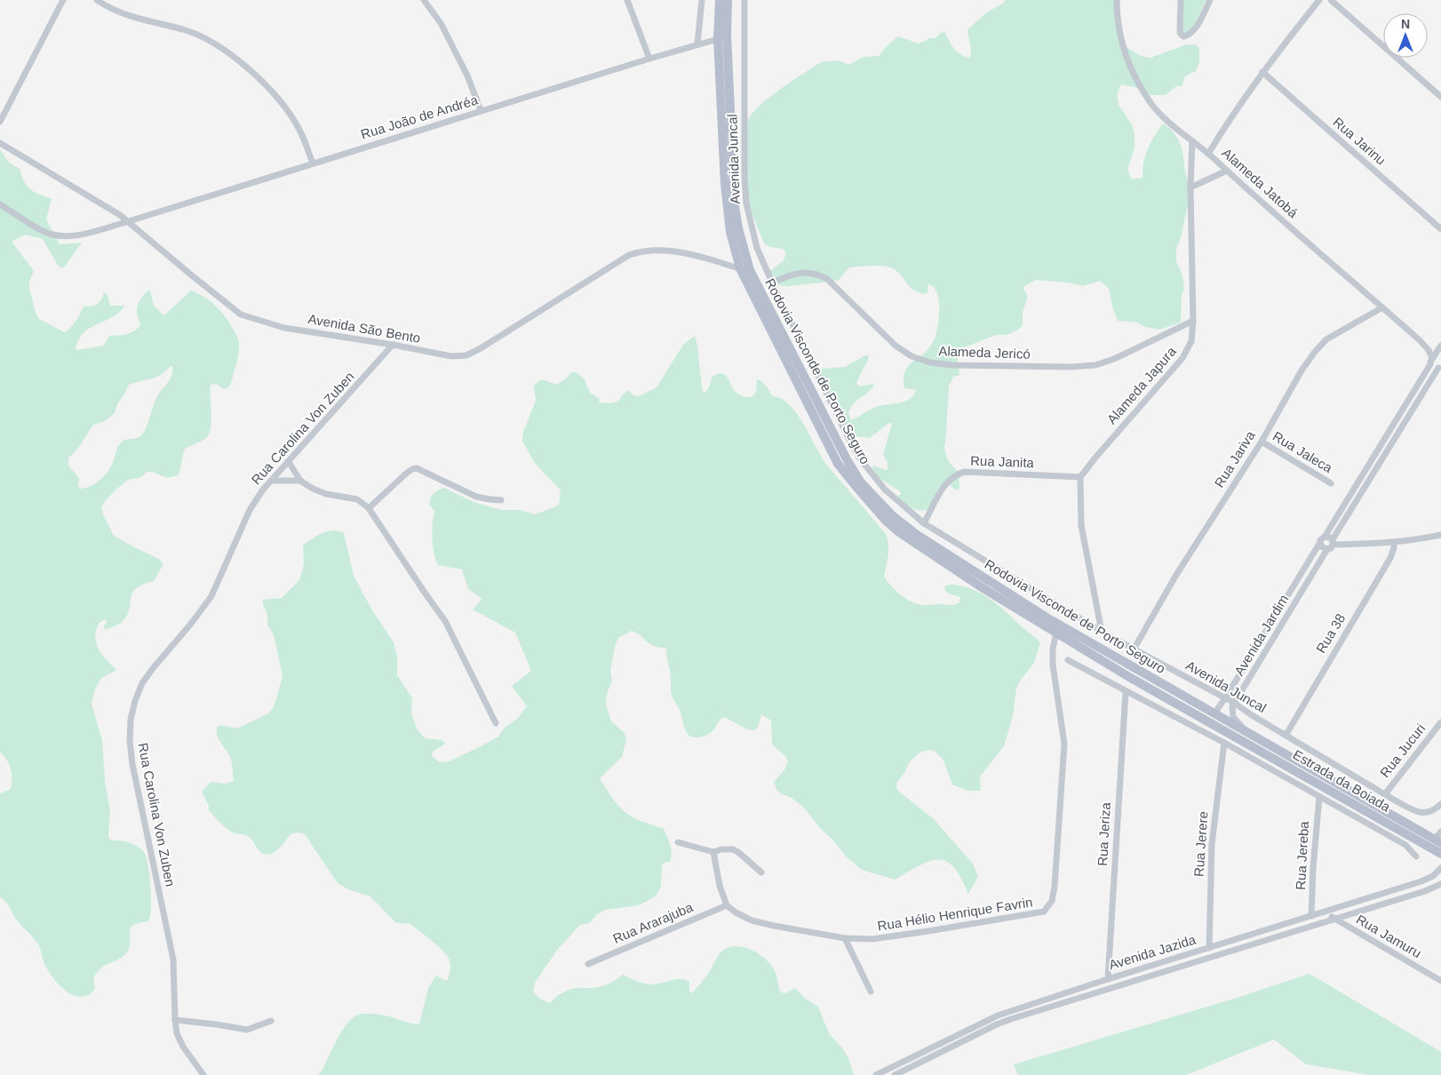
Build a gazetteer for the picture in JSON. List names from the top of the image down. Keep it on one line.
{"streets":{"main road":["Rodovia Visconde de Porto Seguro","Estrada da Boiada"],"street":["Rua João de Andréa","Rua Jarinu","Avenida Juncal","Alameda Jatobá","Avenida São Bento","Alameda Jericó","Alameda Japura","Rua Carolina Von Zuben","Rua Jaleca","Rua Jariva","Rua Janita","Rua 38","Avenida Jardim","Rua Jucuri","Rua Jeriza","Rua Jerere","Rua Jereba","Rua Hélio Henrique Favrin","Rua Ararajuba","Rua Jamuru","Avenida Jazida"]},"crossings":[["Rua João de Andréa","Avenida São Bento"],["Rua João de Andréa","Rodovia Visconde de Porto Seguro"],["Avenida Juncal","Alameda Jericó"],["Avenida Juncal","Rua Jariva"],["Avenida Juncal","Rua Janita"],["Avenida Juncal","Rua 38"],["Avenida Juncal","Avenida Jardim"],["Avenida Juncal","Rua Jucuri"],["Alameda Jatobá","Alameda Japura"],["Alameda Jatobá","Rua Jariva"],["Avenida São Bento","Rodovia Visconde de Porto Seguro"],["Avenida São Bento","Rua Carolina Von Zuben"],["Alameda Jericó","Alameda Japura"],["Rodovia Visconde de Porto Seguro","Avenida Jardim"],["Rodovia Visconde de Porto Seguro","Estrada da Boiada"],["Rodovia Visconde de Porto Seguro","Rua Hélio Henrique Favrin"],["Alameda Japura","Rua Janita"],["Rua Jaleca","Rua Jariva"],["Rua Jeriza","Avenida Jazida"],["Rua Jerere","Avenida Jazida"],["Rua Jereba","Avenida Jazida"],["Rua Hélio Henrique Favrin","Rua Ararajuba"],["Rua Jamuru","Avenida Jazida"]],"north":"top"}
